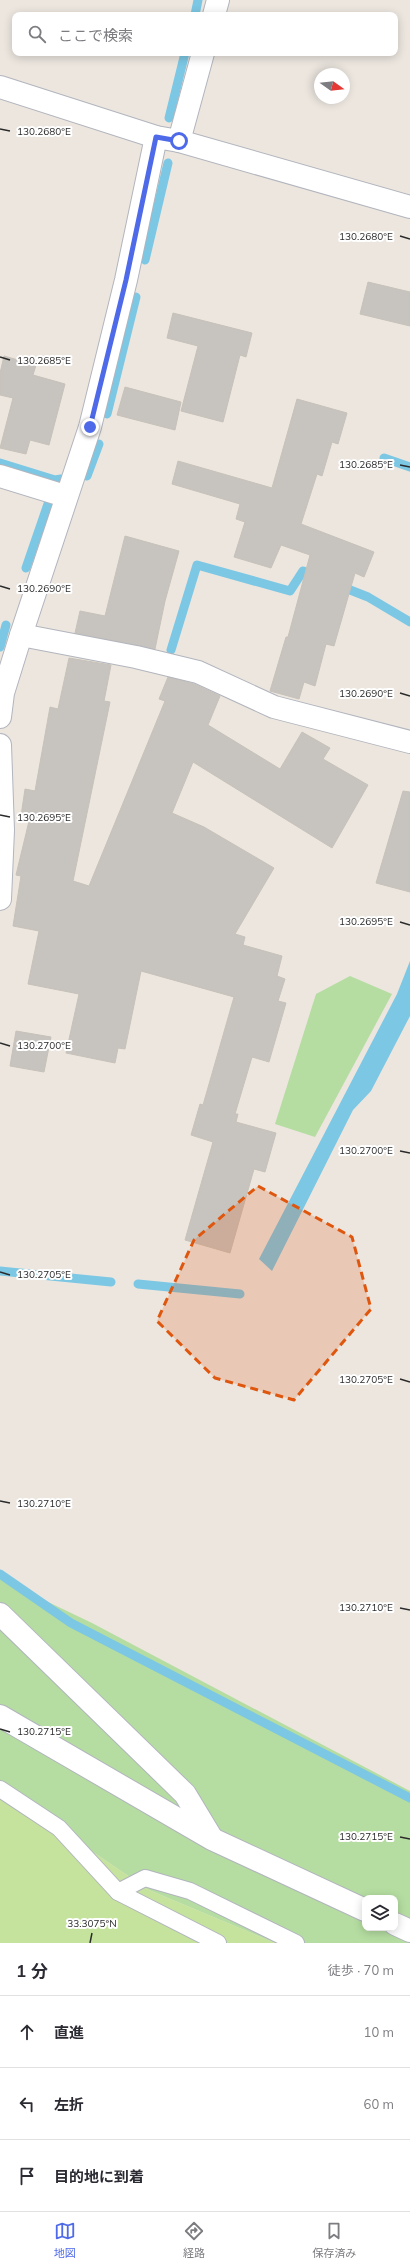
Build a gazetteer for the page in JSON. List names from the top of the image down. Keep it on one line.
{"north":"right","page":{"search":"ここで検索","heading":["1 分","徒歩 · 70 m"],"list":[["直進","10 m"],["左折","60 m"],"目的地に到着"],"nav":["地図","経路","保存済み"]},"coordinates":["130.2680°E","130.2685°E","130.2690°E","130.2695°E","130.2700°E","130.2705°E","130.2710°E","130.2715°E","33.3075°N"]}
